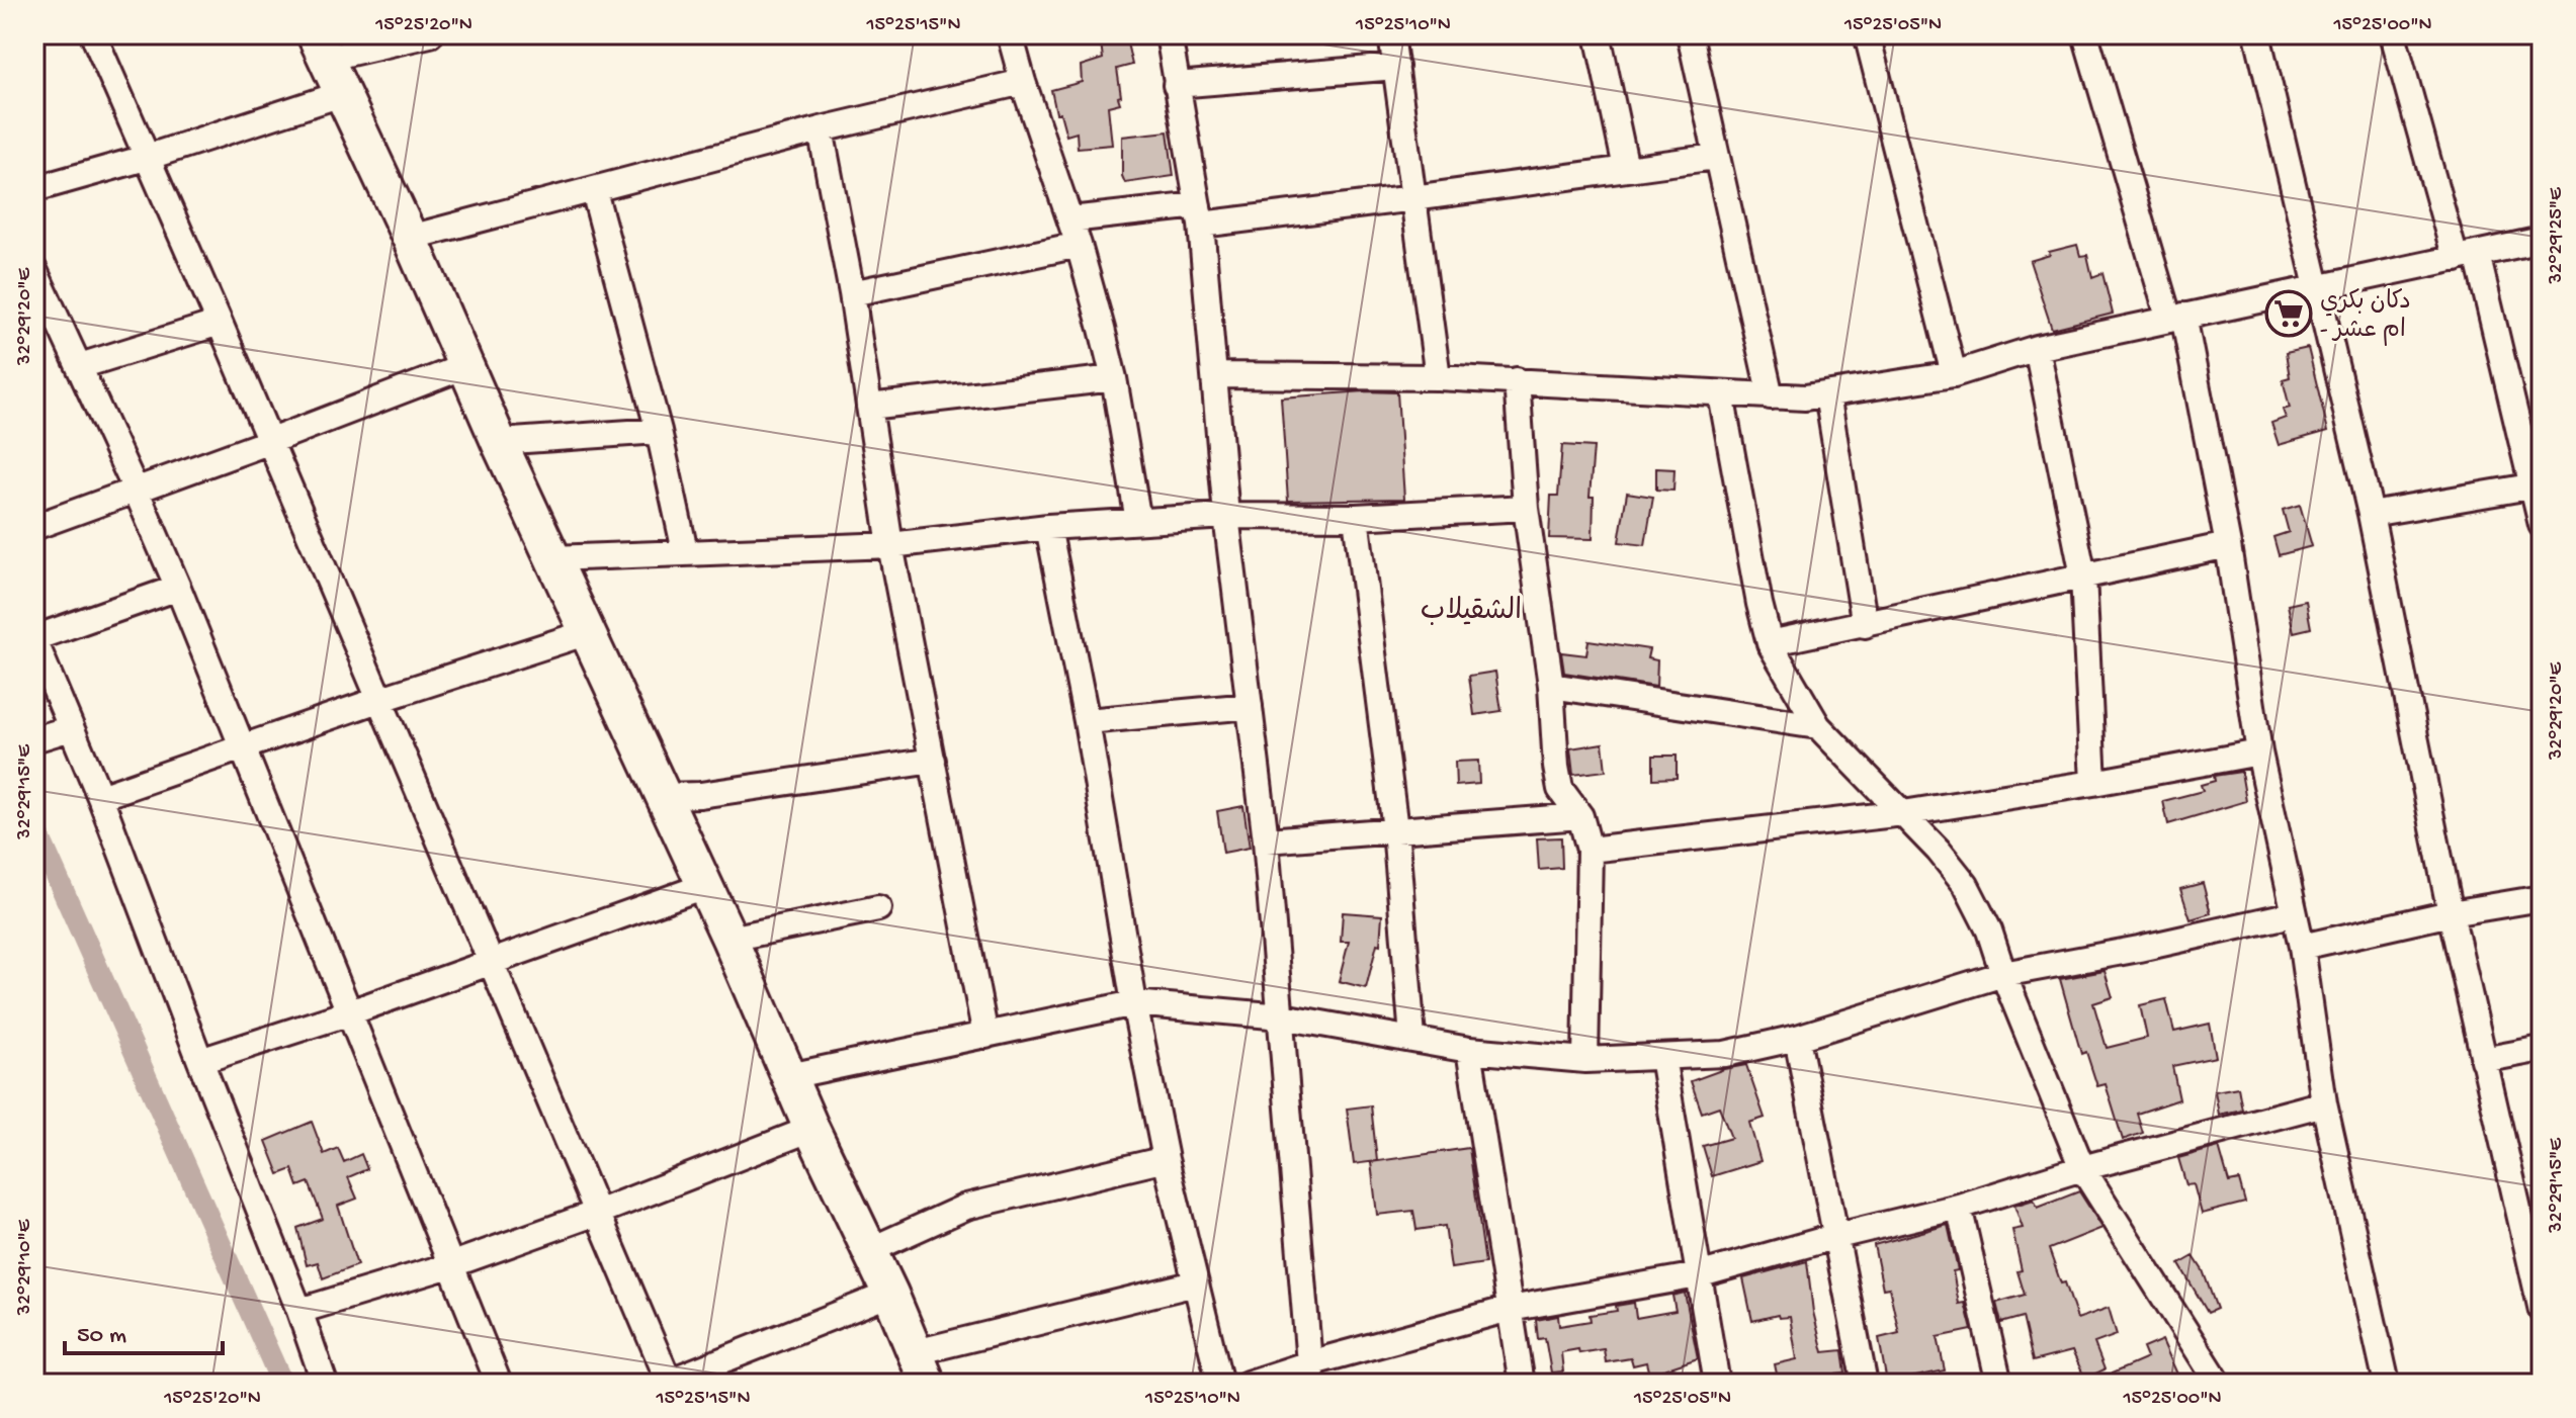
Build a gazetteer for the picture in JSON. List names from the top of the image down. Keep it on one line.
{"districts":["الشقيلاب"],"places":{"supermarket":["دكان بكري - ام عشر"]},"scale_bar":"50 m","coordinates":["15°25'20\"N","15°25'15\"N","15°25'10\"N","15°25'05\"N","15°25'00\"N","32°29'25\"E","32°29'20\"E","32°29'15\"E","32°29'10\"E"]}
